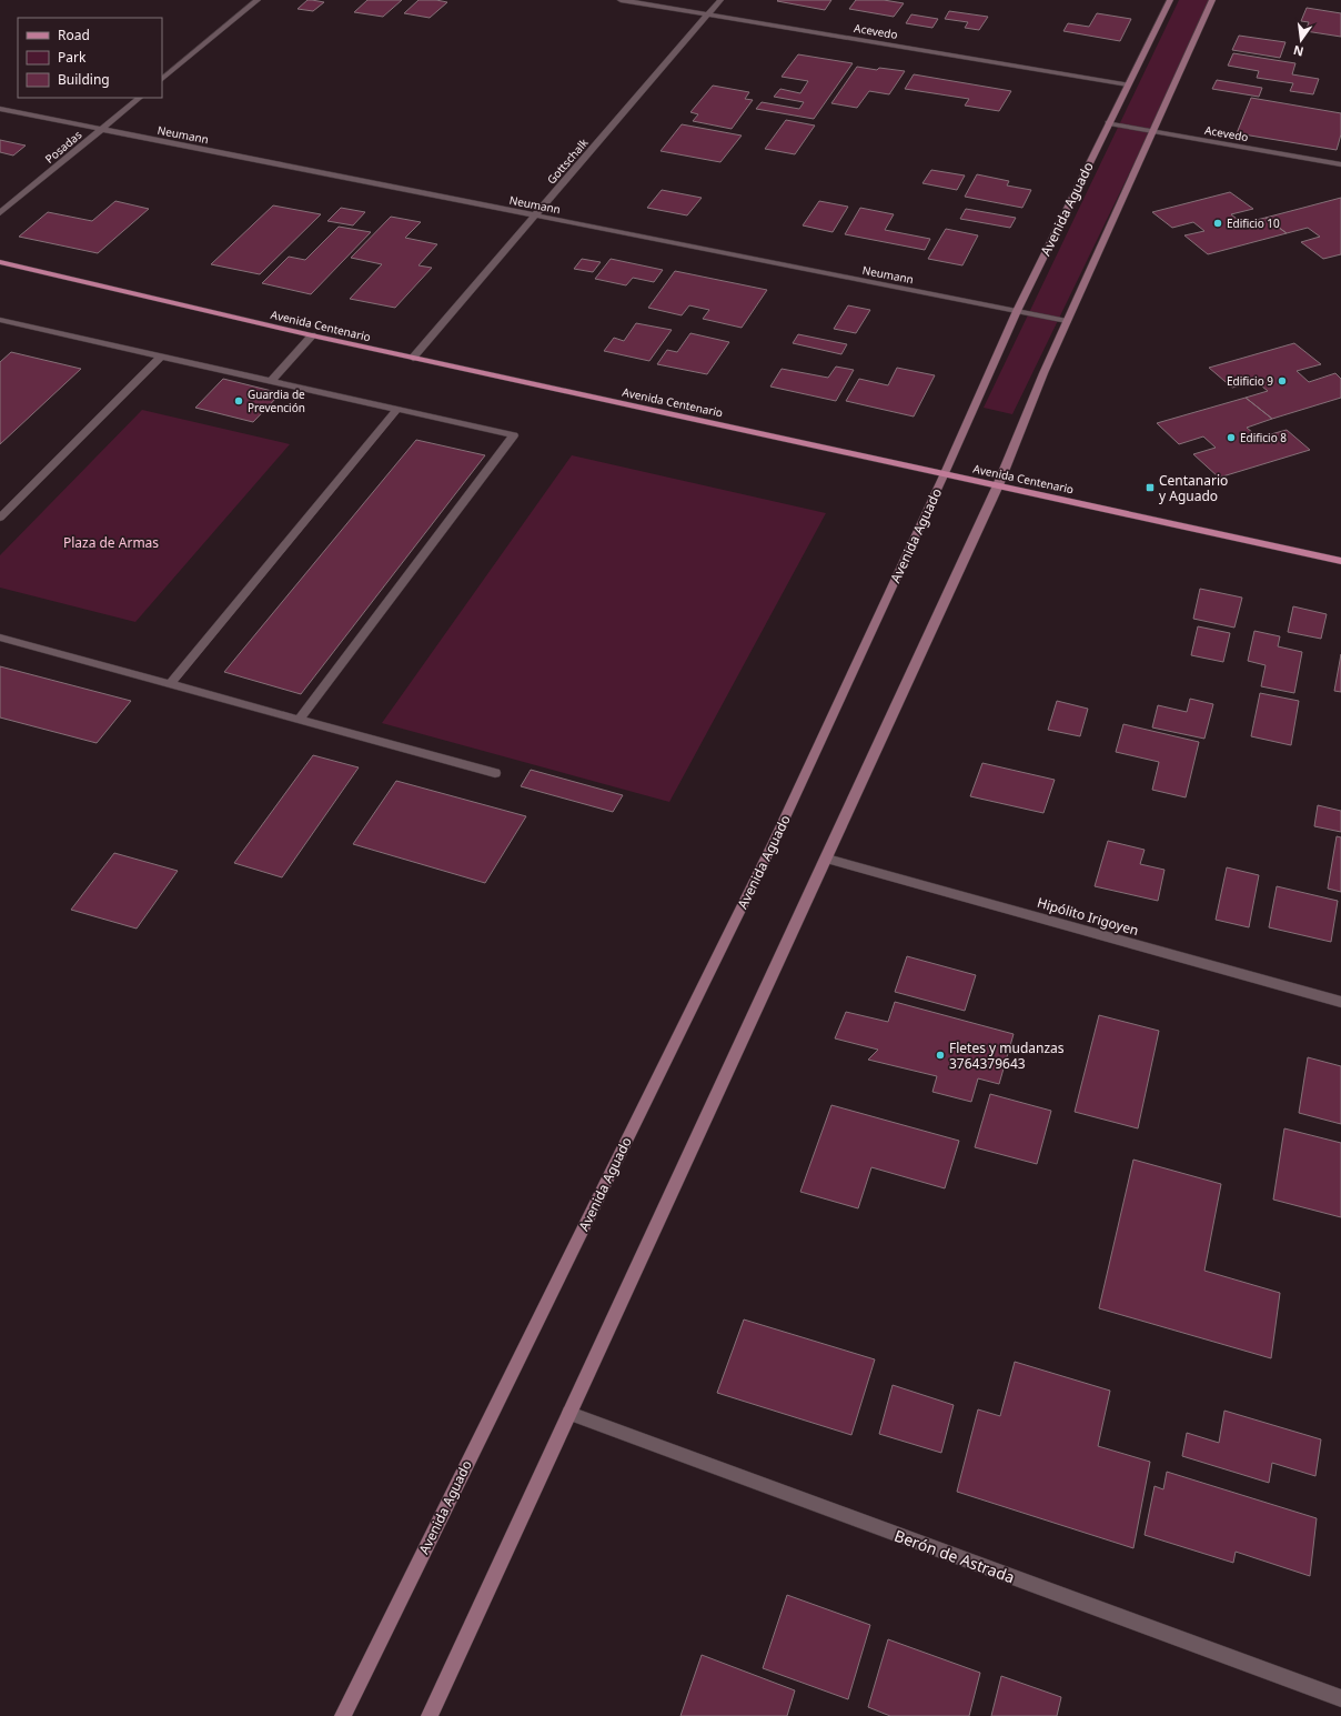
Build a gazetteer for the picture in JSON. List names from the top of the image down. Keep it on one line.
{"streets":{"main road":["Avenida Aguado","Avenida Centenario"],"street":["Acevedo","Neumann","Posadas","Gottschalk","Hipólito Irigoyen","Berón de Astrada"]},"crossings":[["Acevedo","Gottschalk"],["Acevedo","Avenida Aguado"],["Neumann","Posadas"],["Neumann","Gottschalk"],["Neumann","Avenida Aguado"],["Gottschalk","Avenida Centenario"],["Avenida Aguado","Avenida Centenario"]],"parks":["Plaza de Armas"],"places":{"other":["Edificio 10","Edificio 9","Guardia de Prevención","Edificio 8","Fletes y mudanzas 3764379643"],"transit":["Centanario y Aguado"]},"legend":["Road","Park","Building"],"north":"bottom"}
